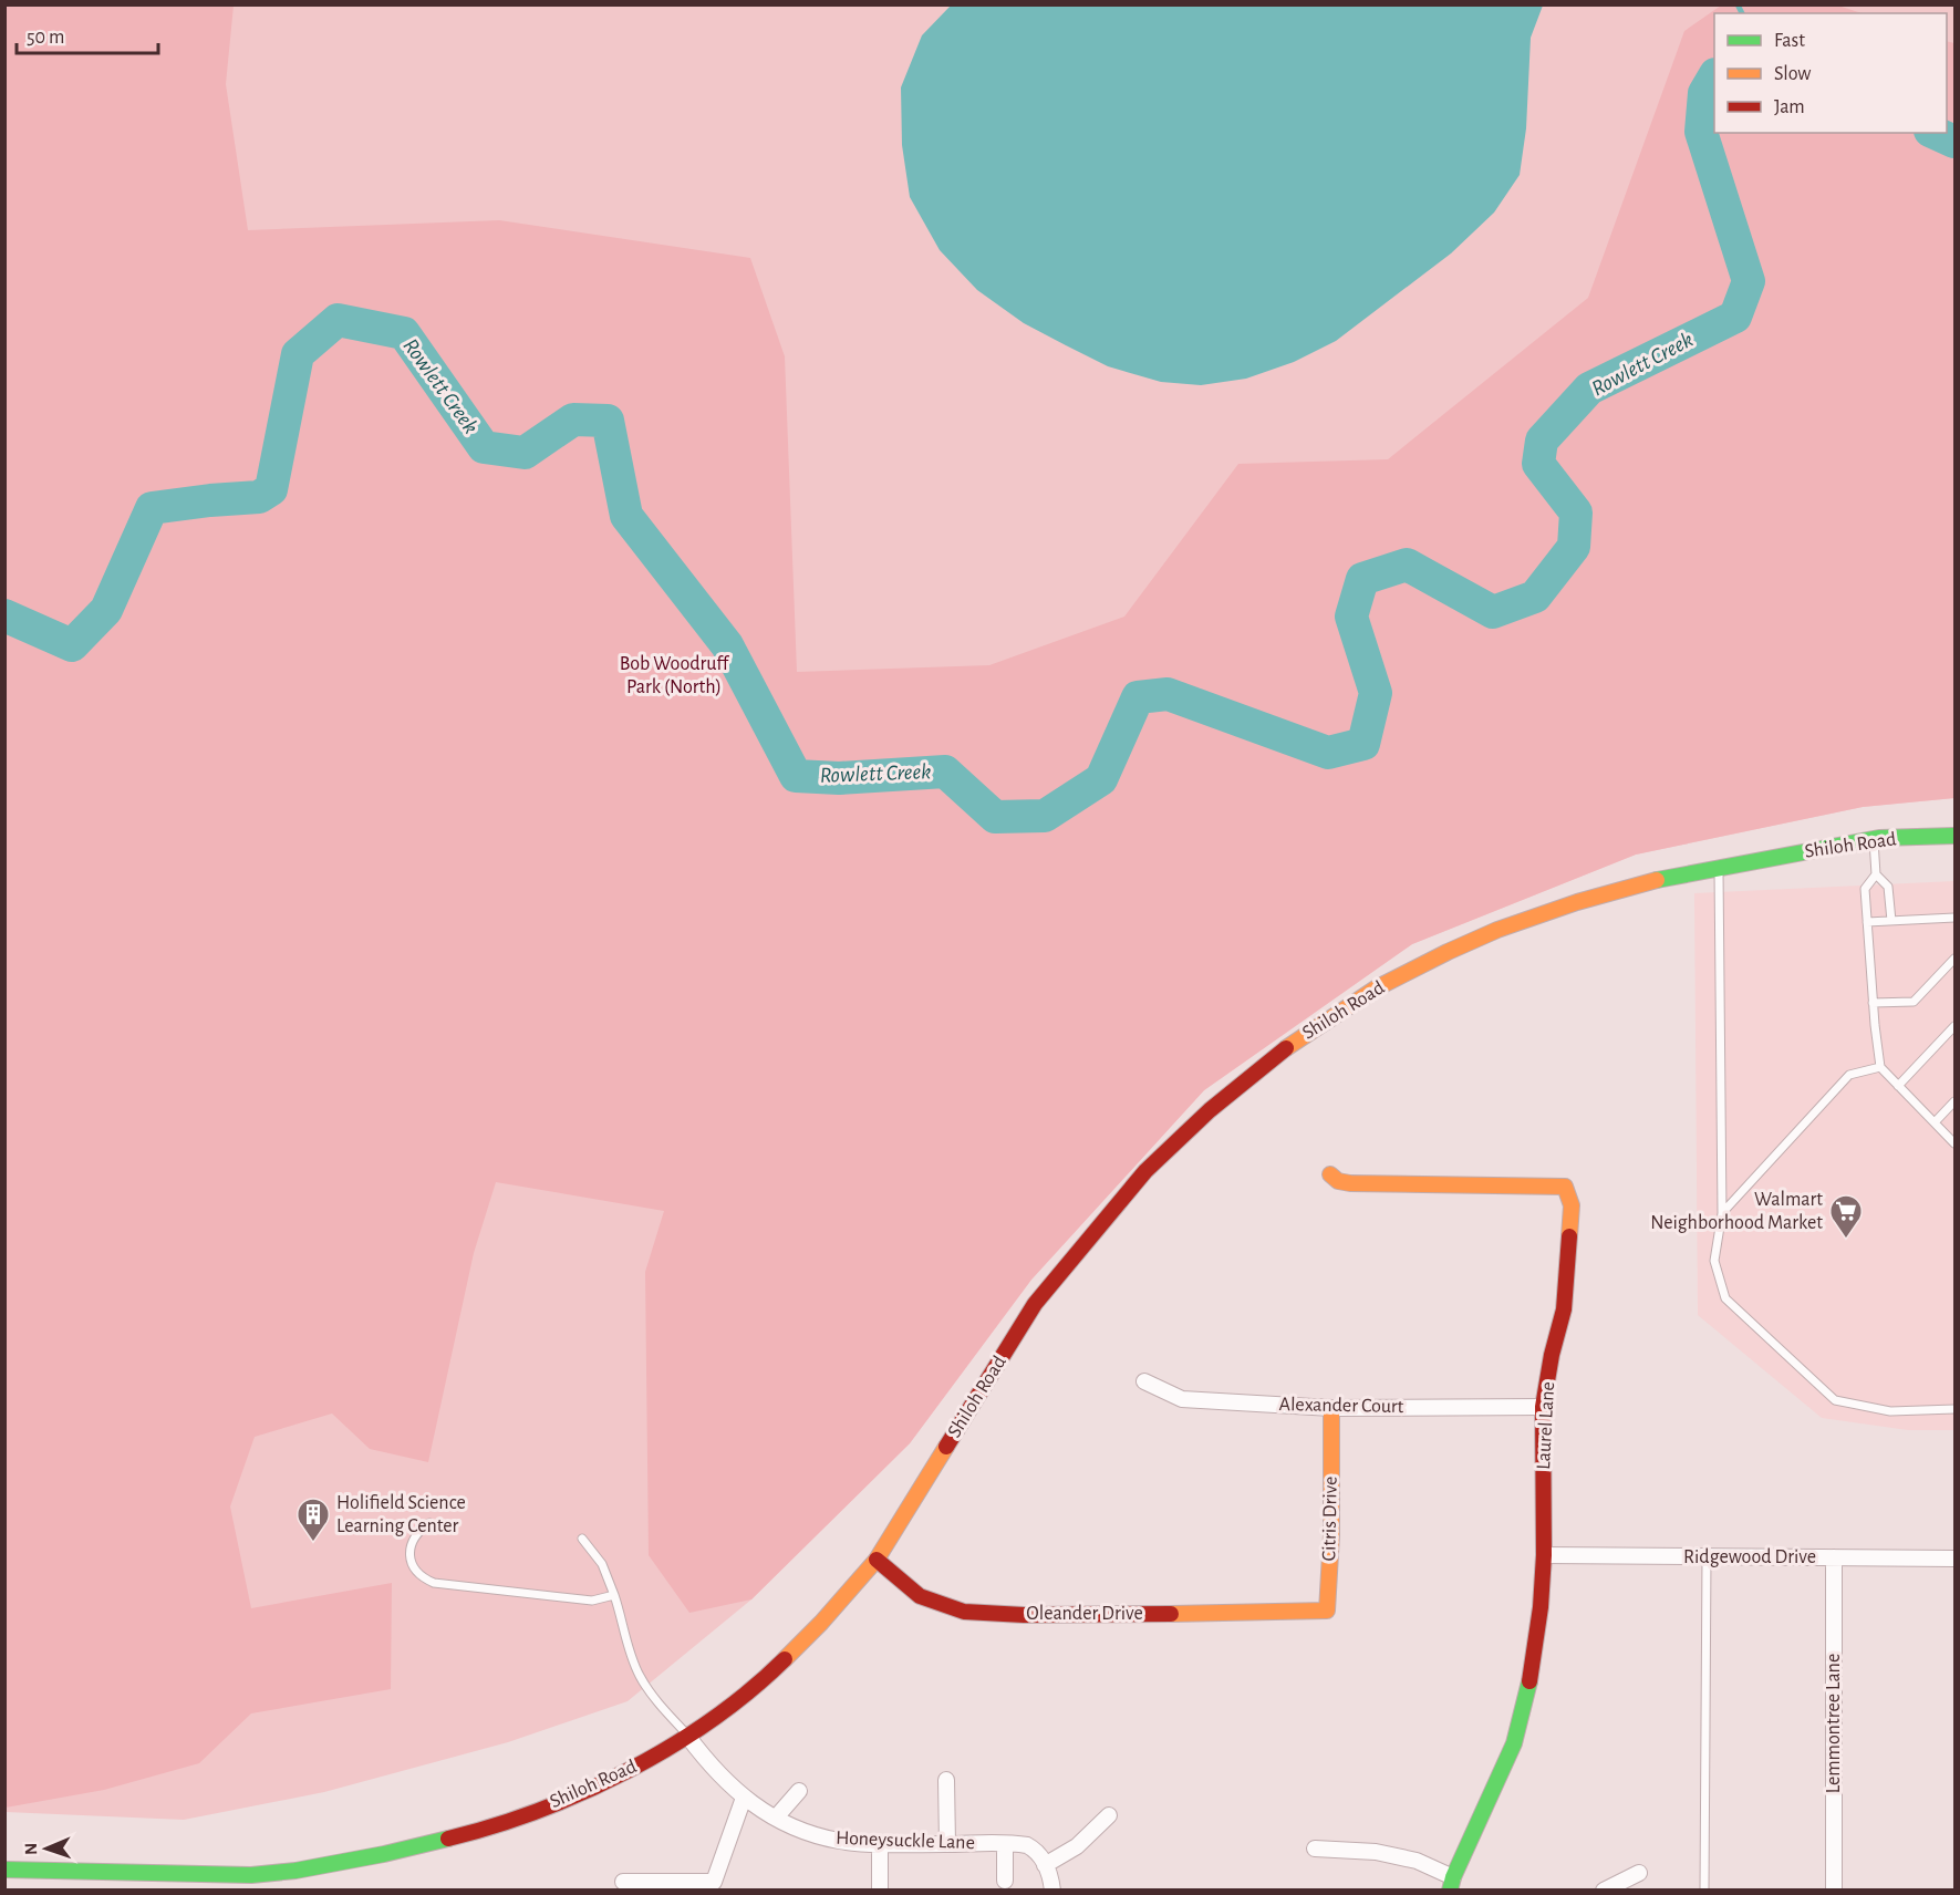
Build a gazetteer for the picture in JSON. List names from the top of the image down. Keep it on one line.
{"streets":{"main road":["Shiloh Road","Laurel Lane","Citris Drive","Oleander Drive"],"street":["Alexander Court","Ridgewood Drive","Lemmontree Lane","Honeysuckle Lane"]},"crossings":[["Shiloh Road","Oleander Drive"],["Shiloh Road","Honeysuckle Lane"],["Alexander Court","Laurel Lane"],["Alexander Court","Citris Drive"],["Laurel Lane","Ridgewood Drive"],["Citris Drive","Oleander Drive"],["Ridgewood Drive","Lemmontree Lane"]],"water":["Rowlett Creek"],"parks":["Bob Woodruff Park (North)"],"places":{"supermarket":["Walmart Neighborhood Market"],"building":["Holifield Science Learning Center"]},"legend":["Fast","Slow","Jam"],"scale_bar":"50 m","north":"left"}
